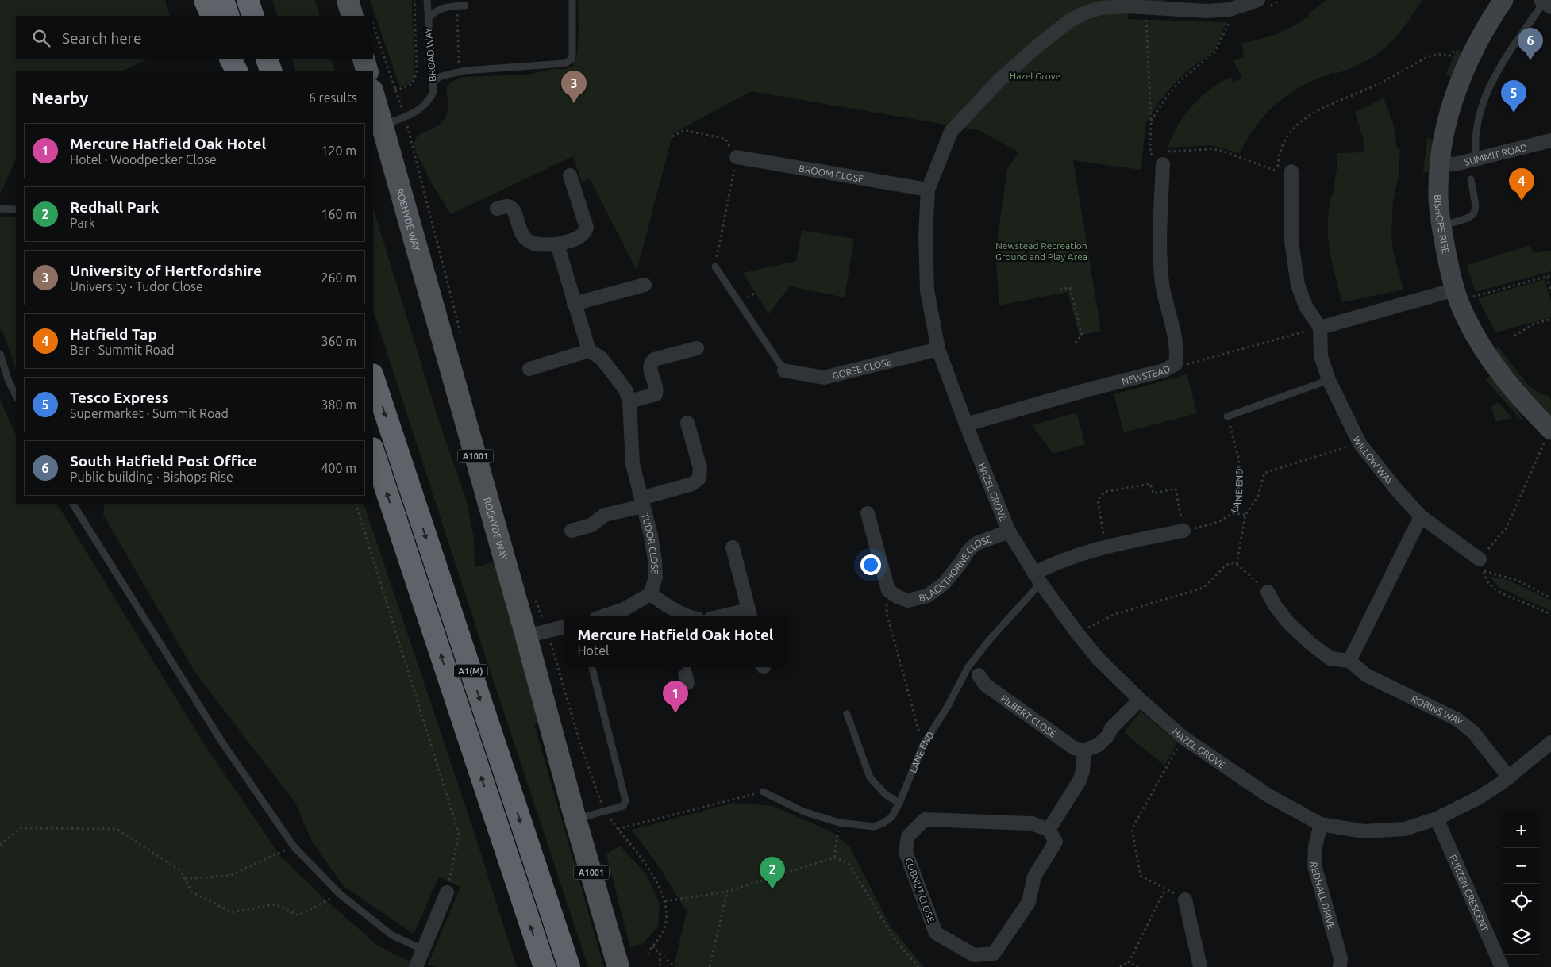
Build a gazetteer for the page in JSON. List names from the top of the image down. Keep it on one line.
{"streets":{"highway":["A1(M)"],"main road":["ROEHYDE WAY","A1001"],"street":["SUMMIT ROAD","BROOM CLOSE","BISHOPS RISE","GORSE CLOSE","NEWSTEAD","WILLOW WAY","LANE END","HAZEL GROVE","TUDOR CLOSE","BLACKTHORNE CLOSE","ROBINS WAY","FILBERT CLOSE","COBNUT CLOSE","FURZEN CRESCENT","REDHALL DRIVE"],"lane":["BROAD WAY"]},"crossings":[["BROAD WAY","ROEHYDE WAY"],["SUMMIT ROAD","BISHOPS RISE"],["BROOM CLOSE","HAZEL GROVE"],["GORSE CLOSE","HAZEL GROVE"],["NEWSTEAD","HAZEL GROVE"],["LANE END","HAZEL GROVE"],["HAZEL GROVE","BLACKTHORNE CLOSE"],["HAZEL GROVE","ROBINS WAY"],["HAZEL GROVE","FURZEN CRESCENT"],["HAZEL GROVE","REDHALL DRIVE"]],"parks":["Hazel Grove","Newstead Recreation Ground and Play Area"],"page":{"search":"Search here","pins":["6","3","5","4","1","2"],"heading":["Nearby","6 results"],"list":[{"mark":"1","name":"Mercure Hatfield Oak Hotel","note":"Hotel · Woodpecker Close","value":"120 m"},{"mark":"2","name":"Redhall Park","note":"Park","value":"160 m"},{"mark":"3","name":"University of Hertfordshire","note":"University · Tudor Close","value":"260 m"},{"mark":"4","name":"Hatfield Tap","note":"Bar · Summit Road","value":"360 m"},{"mark":"5","name":"Tesco Express","note":"Supermarket · Summit Road","value":"380 m"},{"mark":"6","name":"South Hatfield Post Office","note":"Public building · Bishops Rise","value":"400 m"}],"popup":["Mercure Hatfield Oak Hotel","Hotel"],"map_buttons":["+","−"]}}
